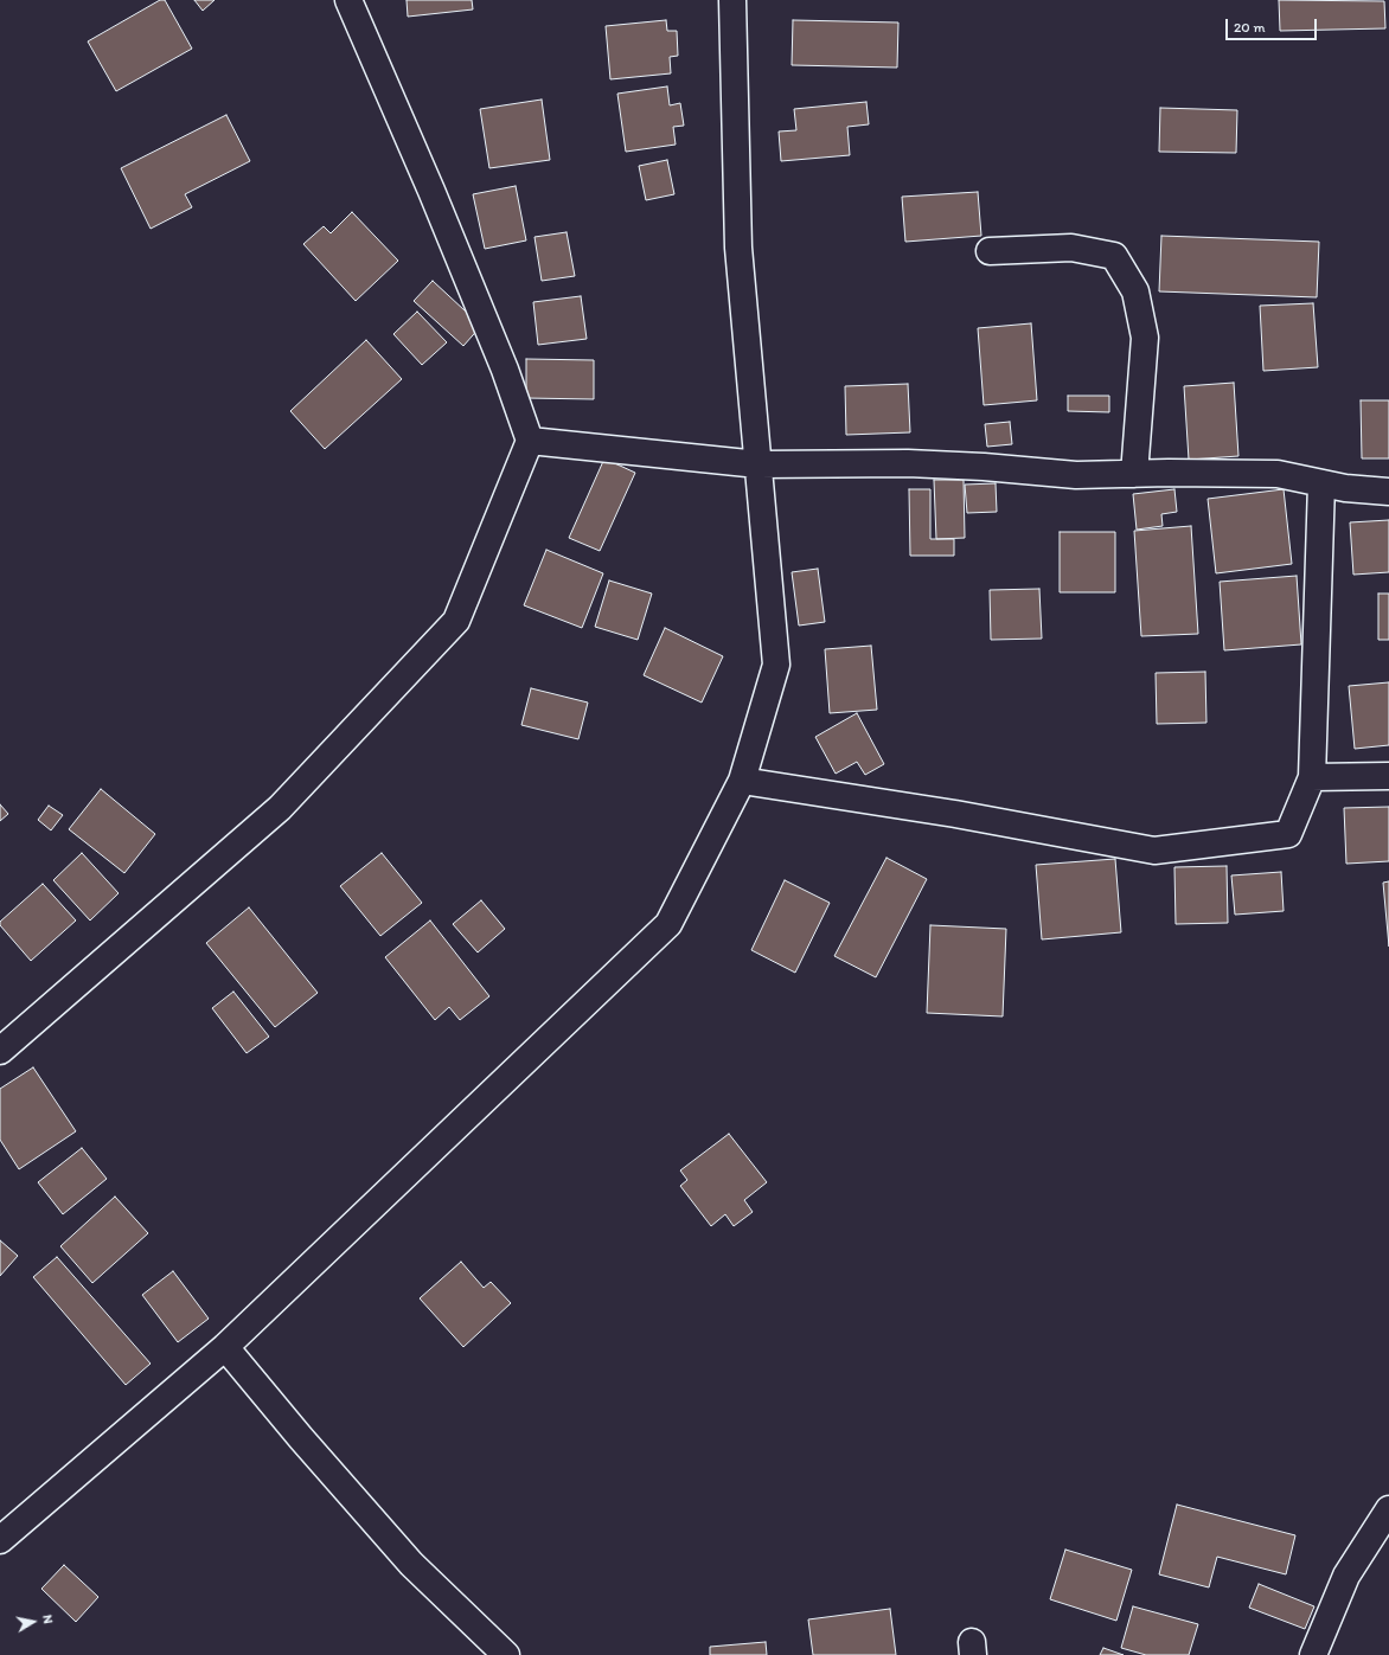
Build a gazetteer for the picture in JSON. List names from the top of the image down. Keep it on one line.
{"scale_bar":"20 m","north":"right"}
